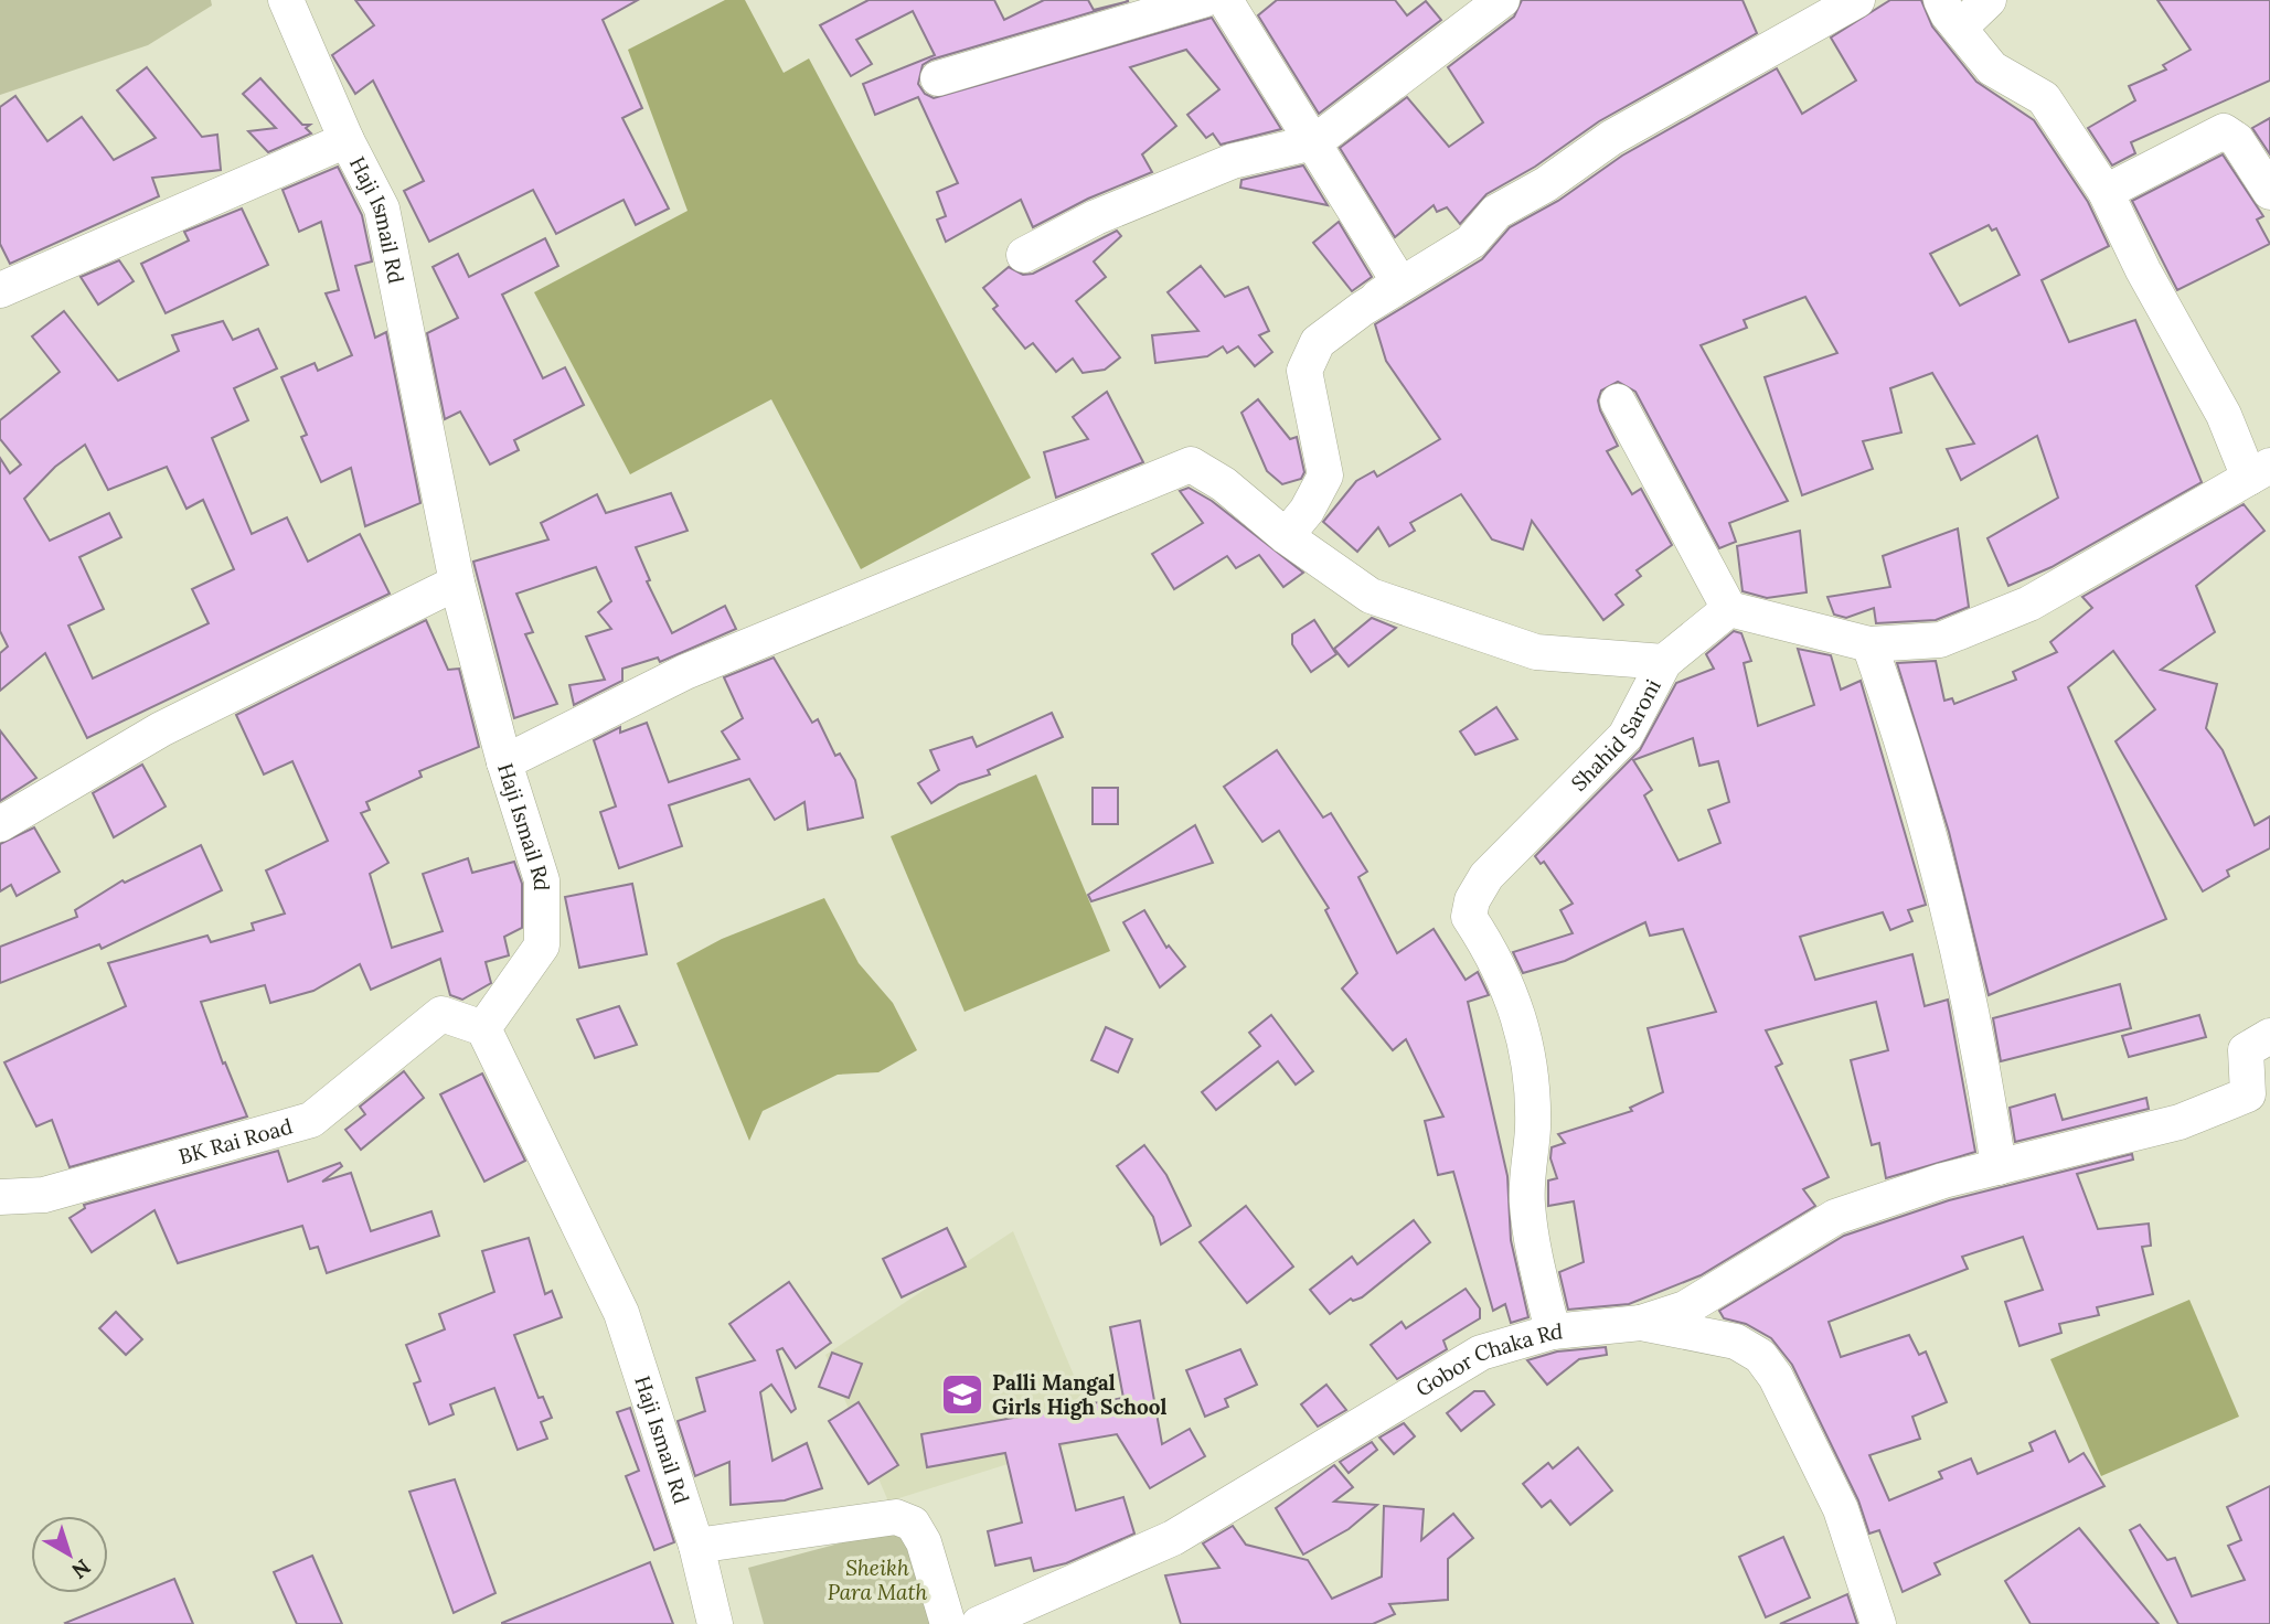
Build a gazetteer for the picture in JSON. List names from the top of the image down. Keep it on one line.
{"streets":{"street":["Haji Ismail Rd","Shahid Saroni","BK Rai Road","Gobor Chaka Rd"]},"crossings":[["Haji Ismail Rd","BK Rai Road"],["Shahid Saroni","Gobor Chaka Rd"]],"parks":["Sheikh Para Math"],"places":{"school or university":["Palli Mangal Girls High School"]},"north":"bottom right"}
